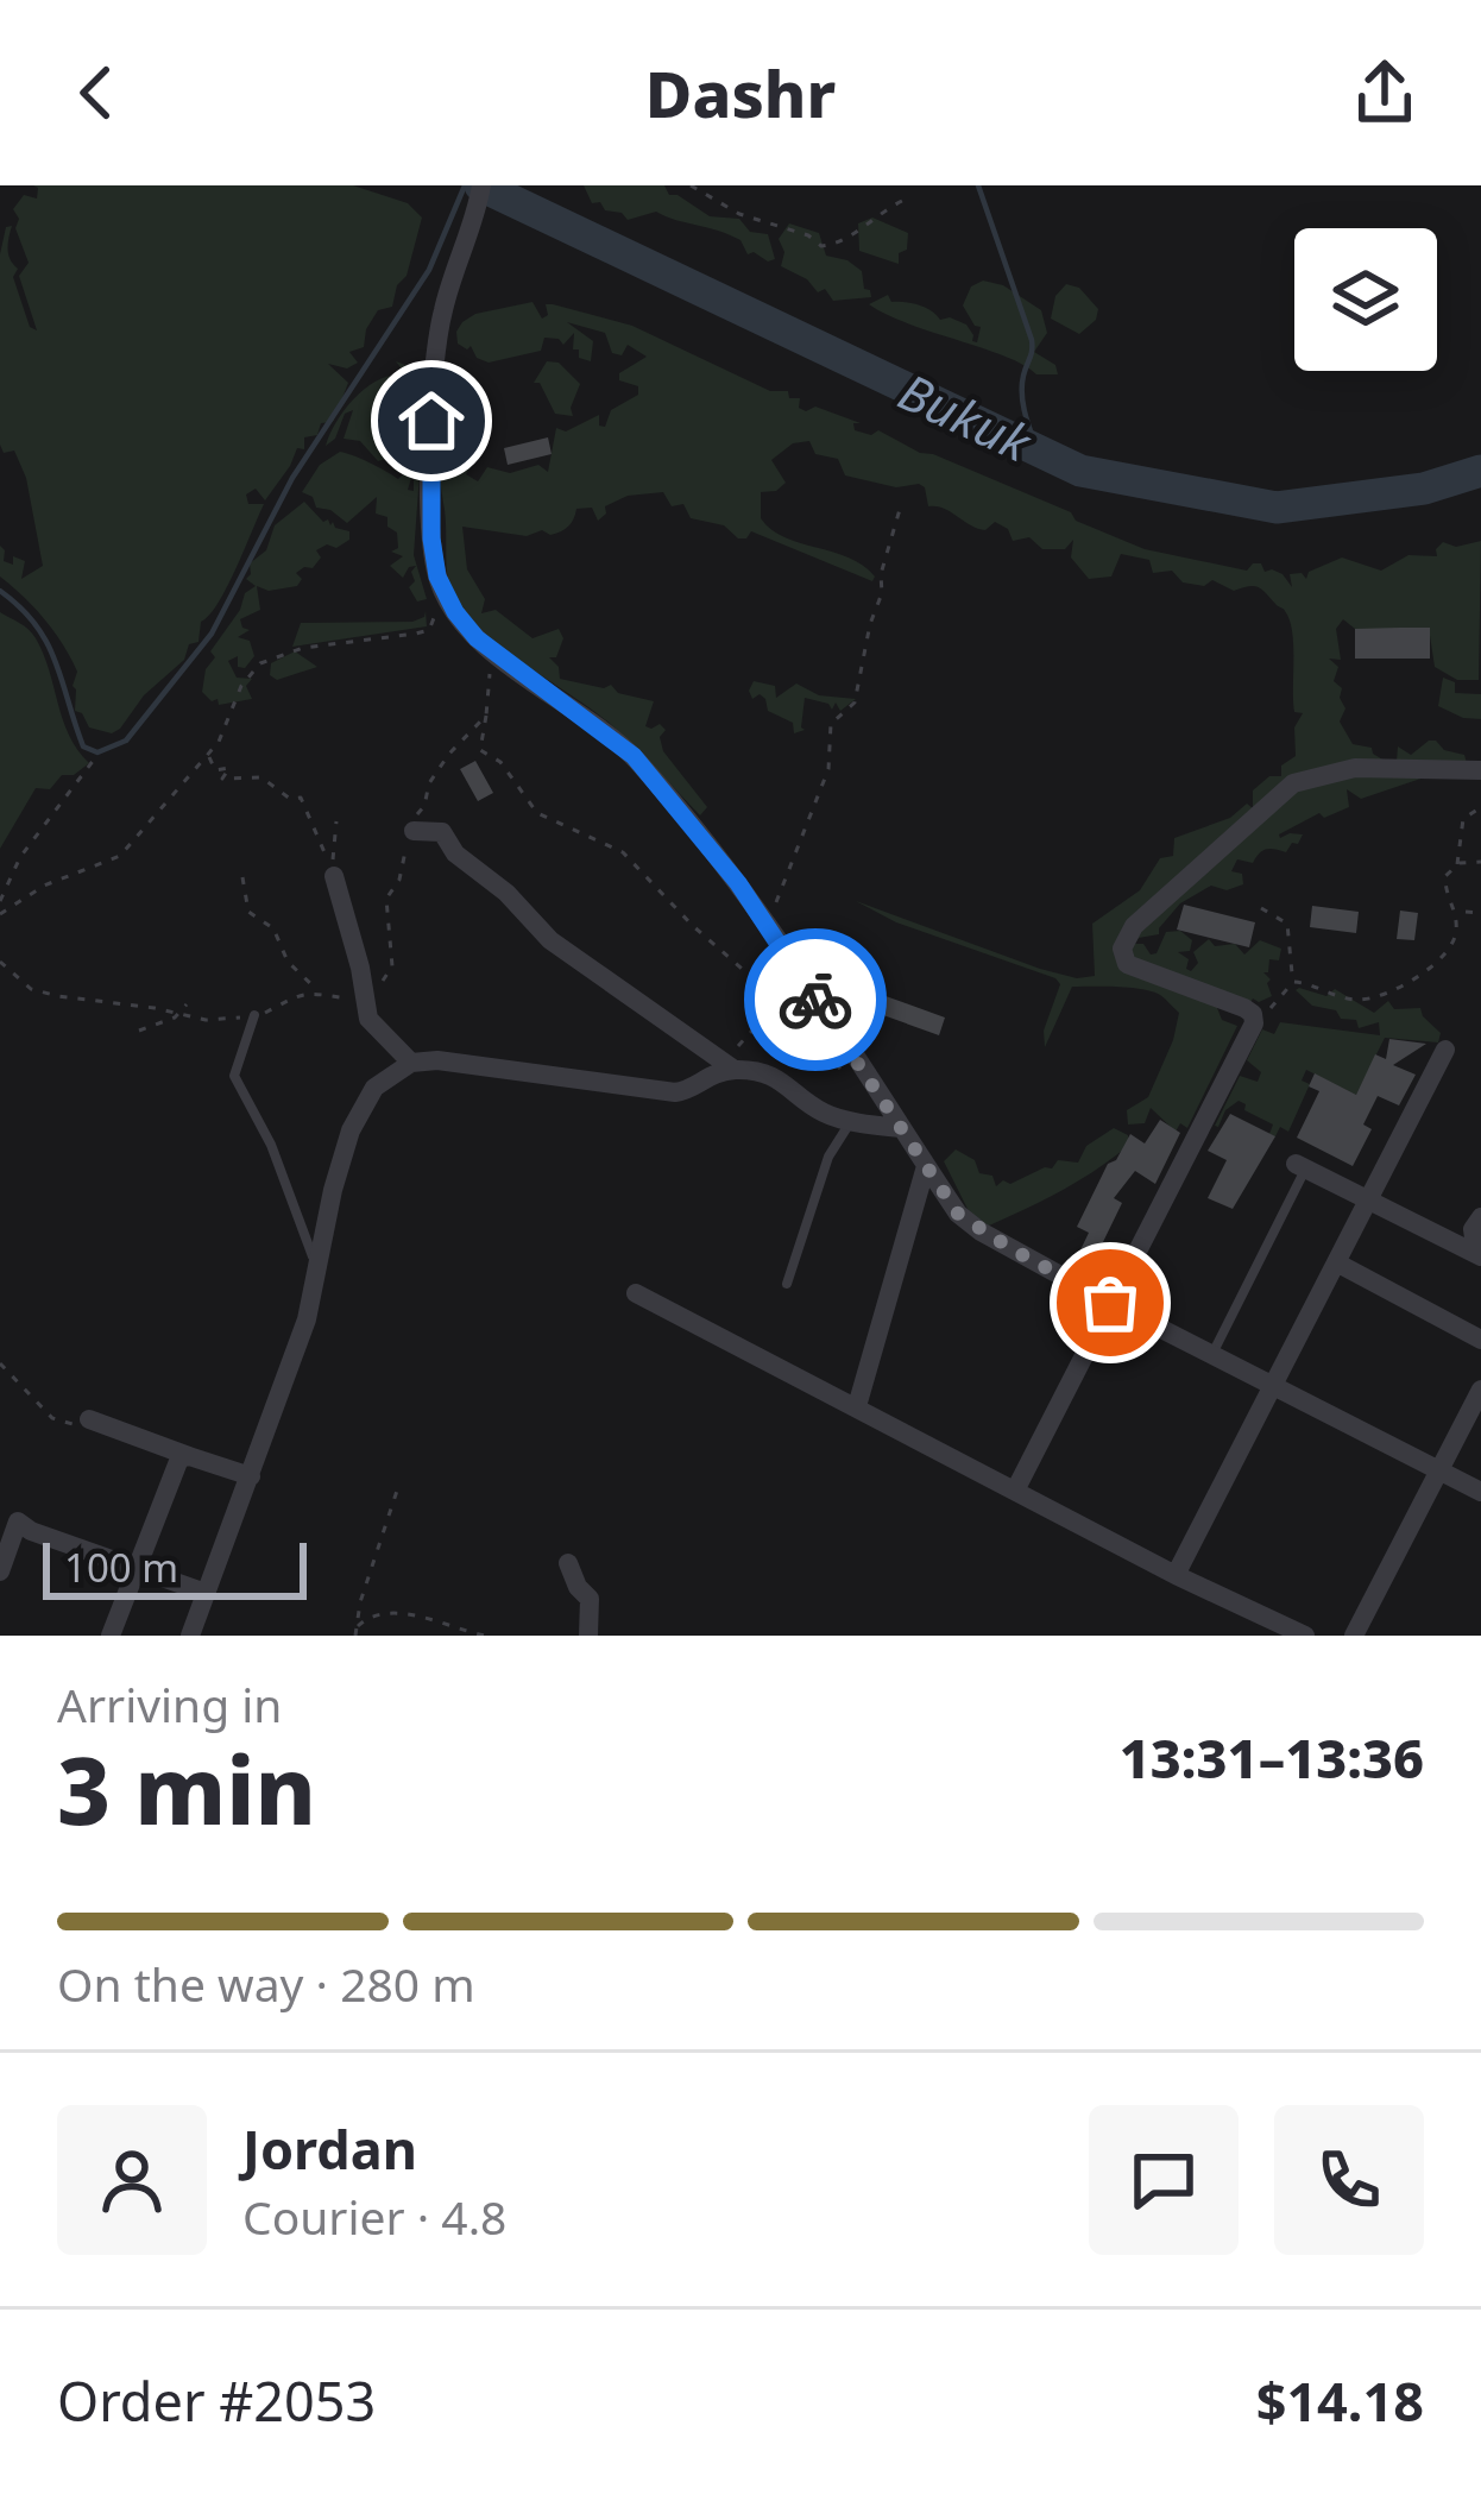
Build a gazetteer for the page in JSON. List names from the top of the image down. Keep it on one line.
{"water":["Bukuk"],"scale_bar":"100 m","page":{"header":"Dashr","scale":"100 m","heading":["3 min","Arriving in","13:31–13:36"],"panel":["Jordan","Courier · 4.8","Order #2053","$14.18"],"bar":"On the way · 280 m"}}
